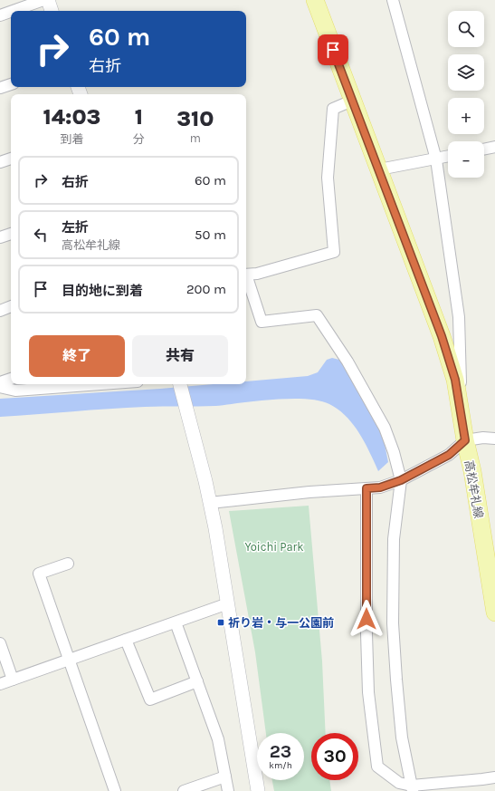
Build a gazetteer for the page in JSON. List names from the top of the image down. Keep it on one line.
{"streets":{"main road":["高松牟礼線"]},"parks":["Yoichi Park"],"places":{"transit":["祈り岩・与一公園前"]},"page":{"map_buttons":["+","−"],"turn":["60 m","右折"],"eta":["14:03","到着","1","分","310","m"],"list":[{"name":"右折","value":"60 m"},{"name":"左折","note":"高松牟礼線","value":"50 m"},{"name":"目的地に到着","value":"200 m"}],"buttons":["終了","共有"],"speed":"23 km/h","limit":"30"}}
